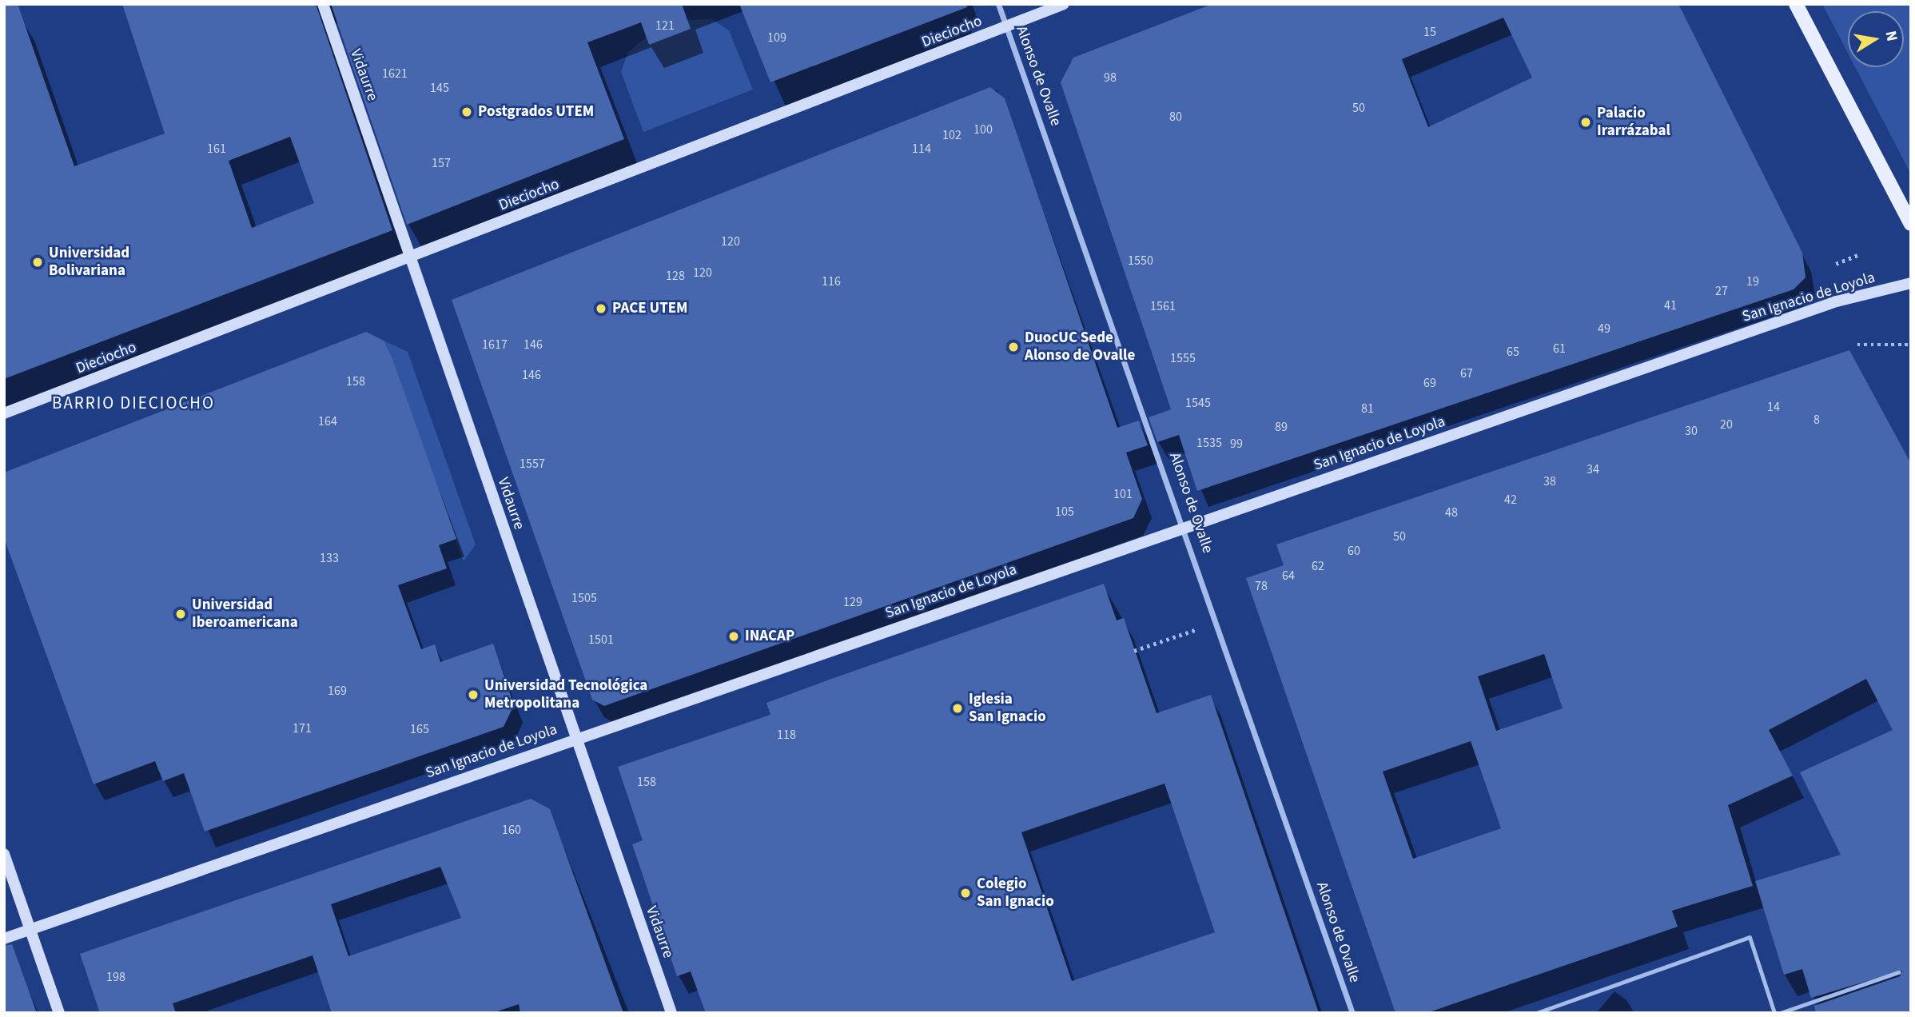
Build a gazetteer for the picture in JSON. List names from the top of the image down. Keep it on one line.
{"streets":{"street":["Dieciocho","Vidaurre","Alonso de Ovalle","San Ignacio de Loyola"]},"crossings":[["Dieciocho","Vidaurre"],["Dieciocho","Alonso de Ovalle"],["Vidaurre","San Ignacio de Loyola"],["Alonso de Ovalle","San Ignacio de Loyola"]],"districts":["BARRIO DIECIOCHO"],"places":["Postgrados UTEM","Palacio Irarrázabal","Universidad Bolivariana","PACE UTEM","DuocUC Sede Alonso de Ovalle","Universidad Iberoamericana","INACAP","Universidad Tecnológica Metropolitana","Iglesia San Ignacio","Colegio San Ignacio"],"house_numbers":["121","15","109","1621","98","145","50","80","100","102","161","114","157","120","1550","120","128","116","19","27","41","1561","49","1617","146","61","65","1555","67","146","158","69","1545","14","81","8","164","20","89","30","1535","99","1557","34","38","101","42","105","48","50","60","133","62","64","78","1505","129","1501","169","171","165","118","158","160","198"],"north":"right"}
